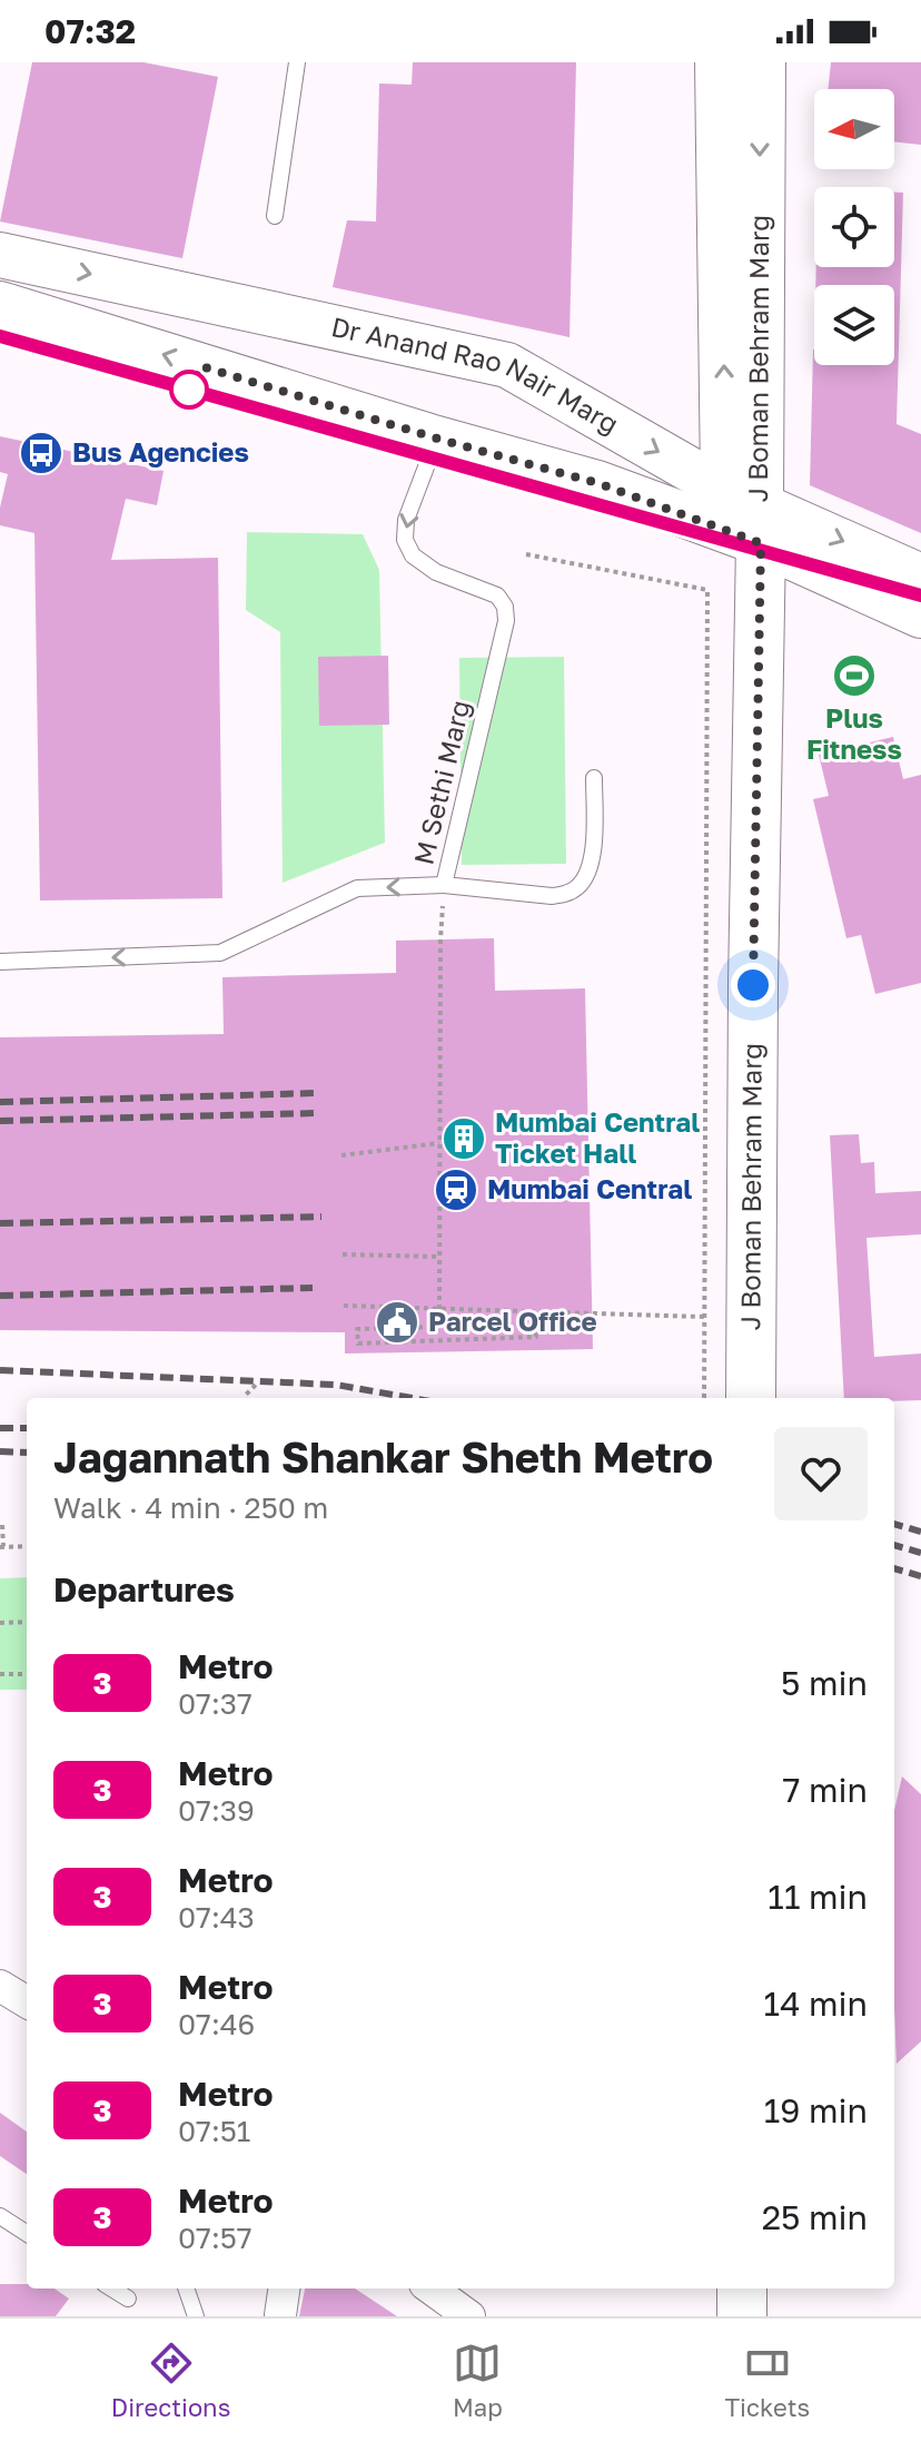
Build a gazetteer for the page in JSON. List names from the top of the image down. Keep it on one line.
{"streets":{"main road":["J Boman Behram Marg","Dr Anand Rao Nair Marg"],"lane":["M Sethi Marg"]},"crossings":[["J Boman Behram Marg","Dr Anand Rao Nair Marg"],["Dr Anand Rao Nair Marg","M Sethi Marg"]],"places":{"bus stop":["Bus Agencies"],"sports":["Plus Fitness"],"building":["Mumbai Central Ticket Hall"],"station":["Mumbai Central"],"public building":["Parcel Office"]},"lines":["metro line 3"],"north":"left","page":{"status":"07:32","heading":[["Jagannath Shankar Sheth Metro","Walk · 4 min · 250 m"],"Departures"],"list":[{"mark":"3","name":"Metro","note":"07:37","value":"5 min"},{"mark":"3","name":"Metro","note":"07:39","value":"7 min"},{"mark":"3","name":"Metro","note":"07:43","value":"11 min"},{"mark":"3","name":"Metro","note":"07:46","value":"14 min"},{"mark":"3","name":"Metro","note":"07:51","value":"19 min"},{"mark":"3","name":"Metro","note":"07:57","value":"25 min"}],"tabs":["Directions","Map","Tickets"]}}
